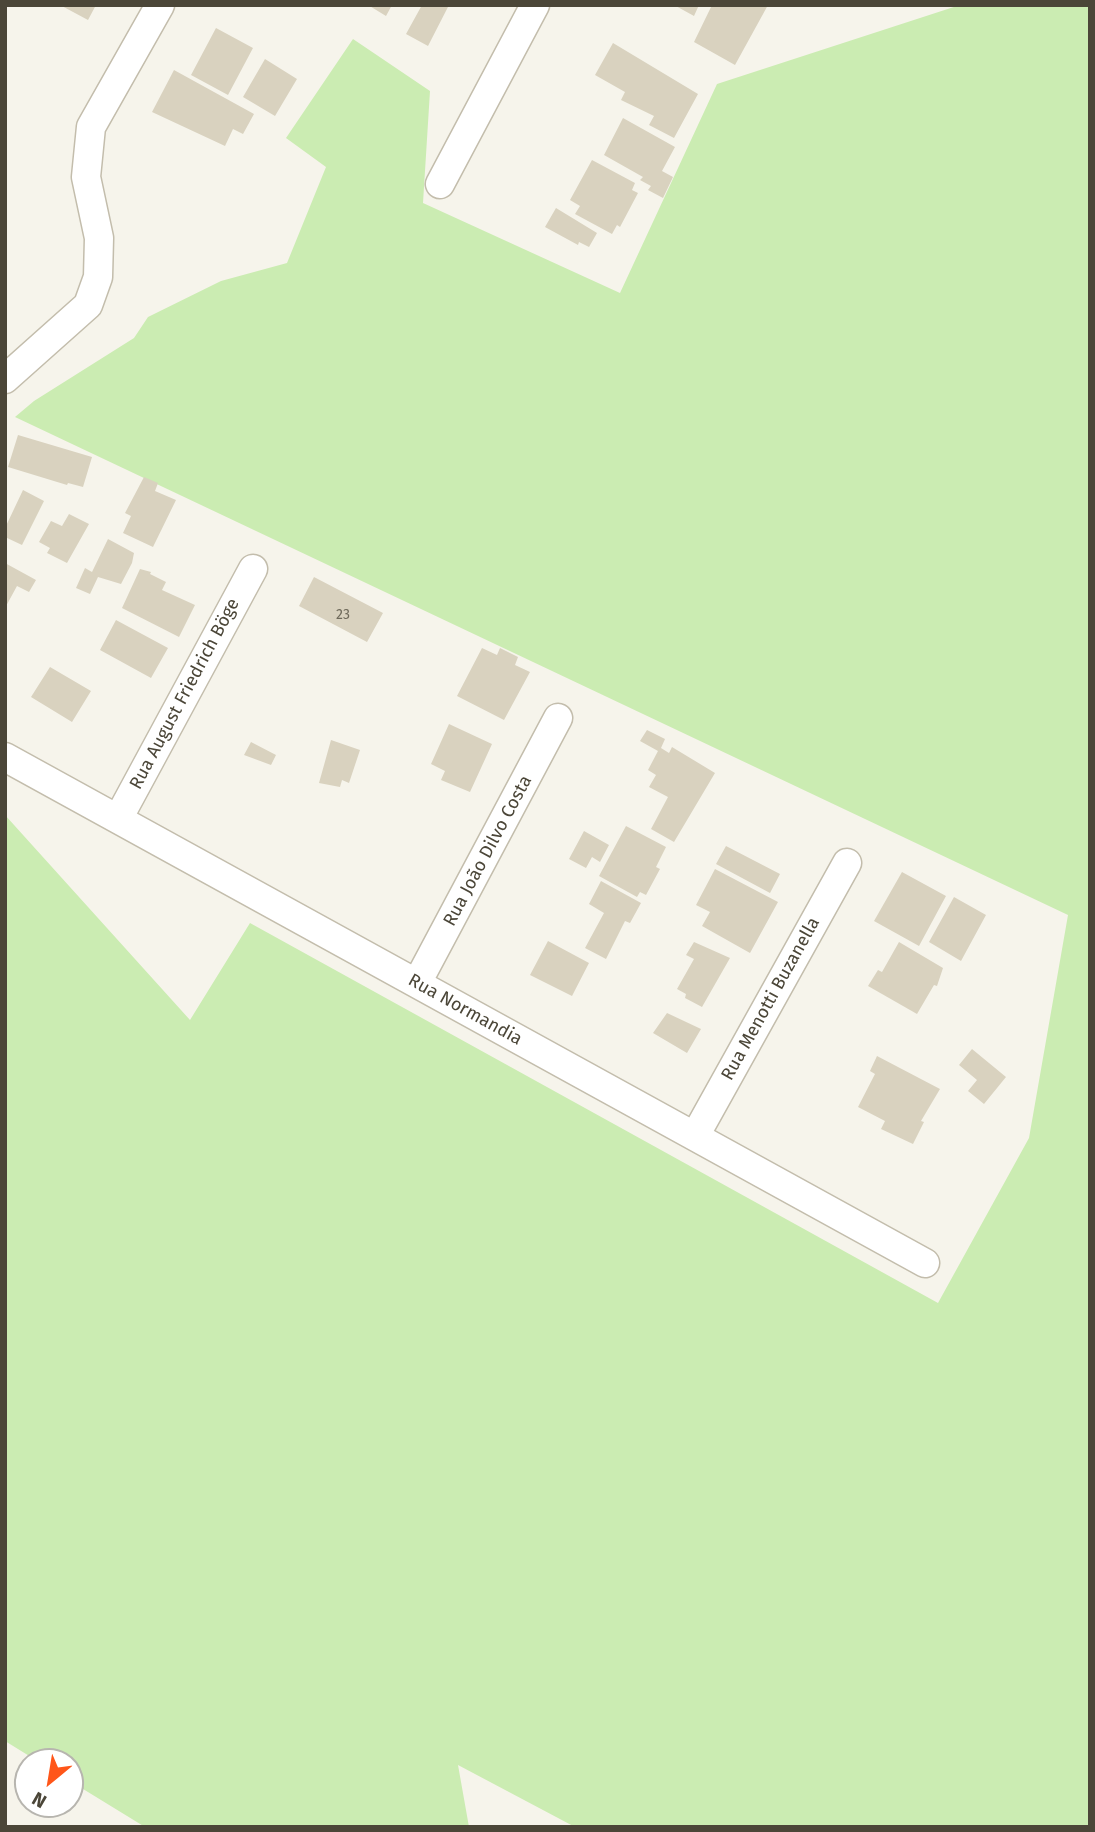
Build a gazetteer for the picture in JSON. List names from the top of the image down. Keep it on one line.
{"streets":{"street":["Rua August Friedrich Böge","Rua João Dilvo Costa","Rua Menotti Buzanella","Rua Normandia"]},"crossings":[["Rua August Friedrich Böge","Rua Normandia"],["Rua João Dilvo Costa","Rua Normandia"],["Rua Menotti Buzanella","Rua Normandia"]],"house_numbers":["23"],"north":"bottom left"}
